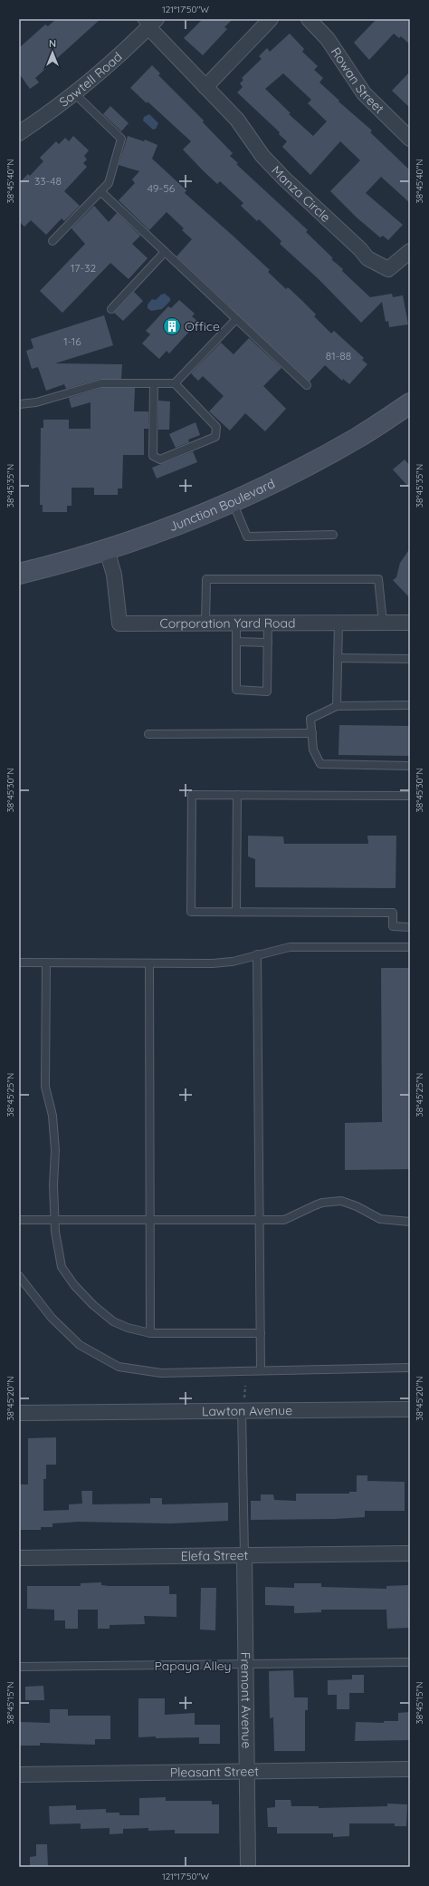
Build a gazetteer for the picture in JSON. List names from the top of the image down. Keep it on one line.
{"streets":{"main road":["Junction Boulevard"],"street":["Sawtell Road","Rowan Street","Manza Circle","Corporation Yard Road","Lawton Avenue","Elefa Street","Fremont Avenue","Pleasant Street"],"lane":["Papaya Alley"]},"crossings":[["Sawtell Road","Manza Circle"],["Junction Boulevard","Corporation Yard Road"],["Elefa Street","Fremont Avenue"],["Papaya Alley","Fremont Avenue"],["Fremont Avenue","Pleasant Street"]],"places":{"building":["Office"]},"house_numbers":["33-48","49-56","17-32","1-16","81-88"],"north":"top","coordinates":["121°17'50\"W","38°45'40\"N","38°45'35\"N","38°45'30\"N","38°45'25\"N","38°45'20\"N","38°45'15\"N"]}
